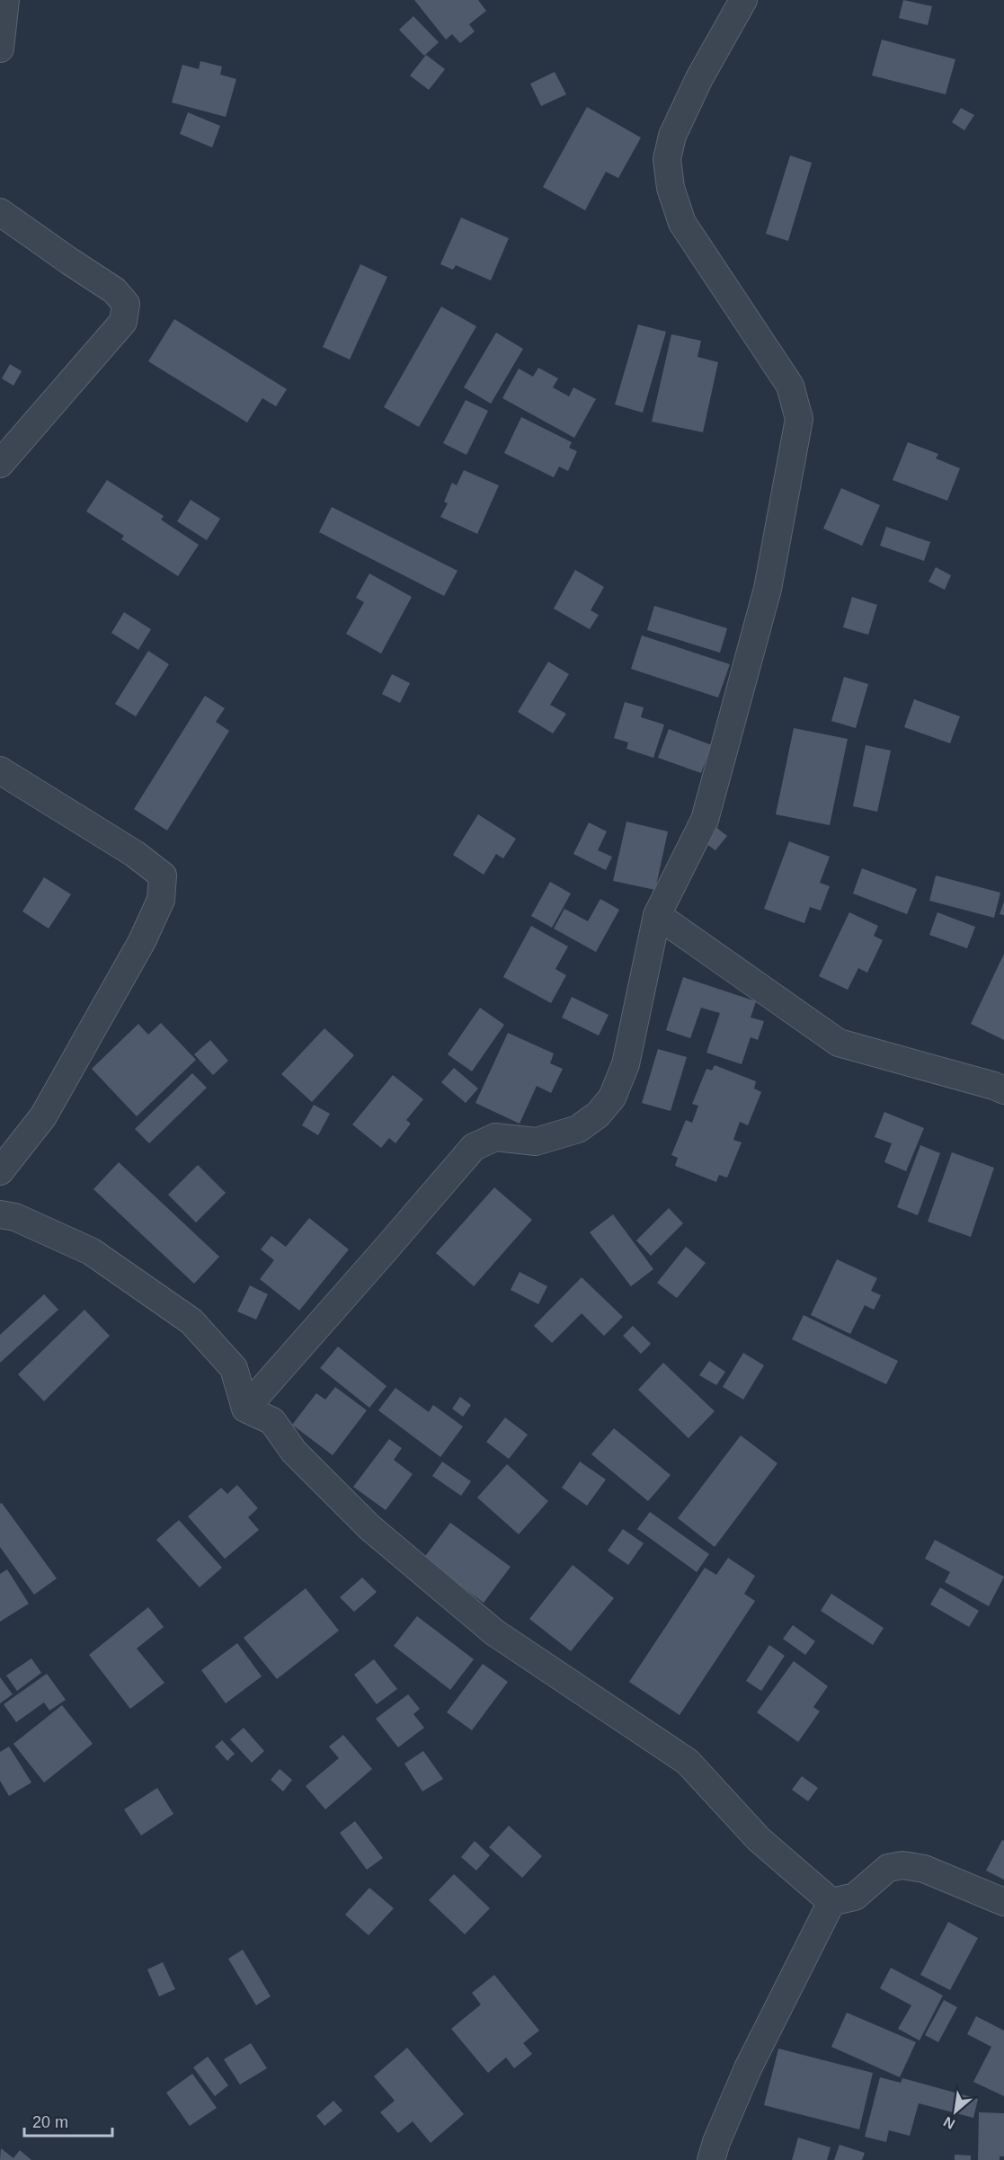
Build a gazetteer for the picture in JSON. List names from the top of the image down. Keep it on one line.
{"scale_bar":"20 m","north":"bottom left"}
